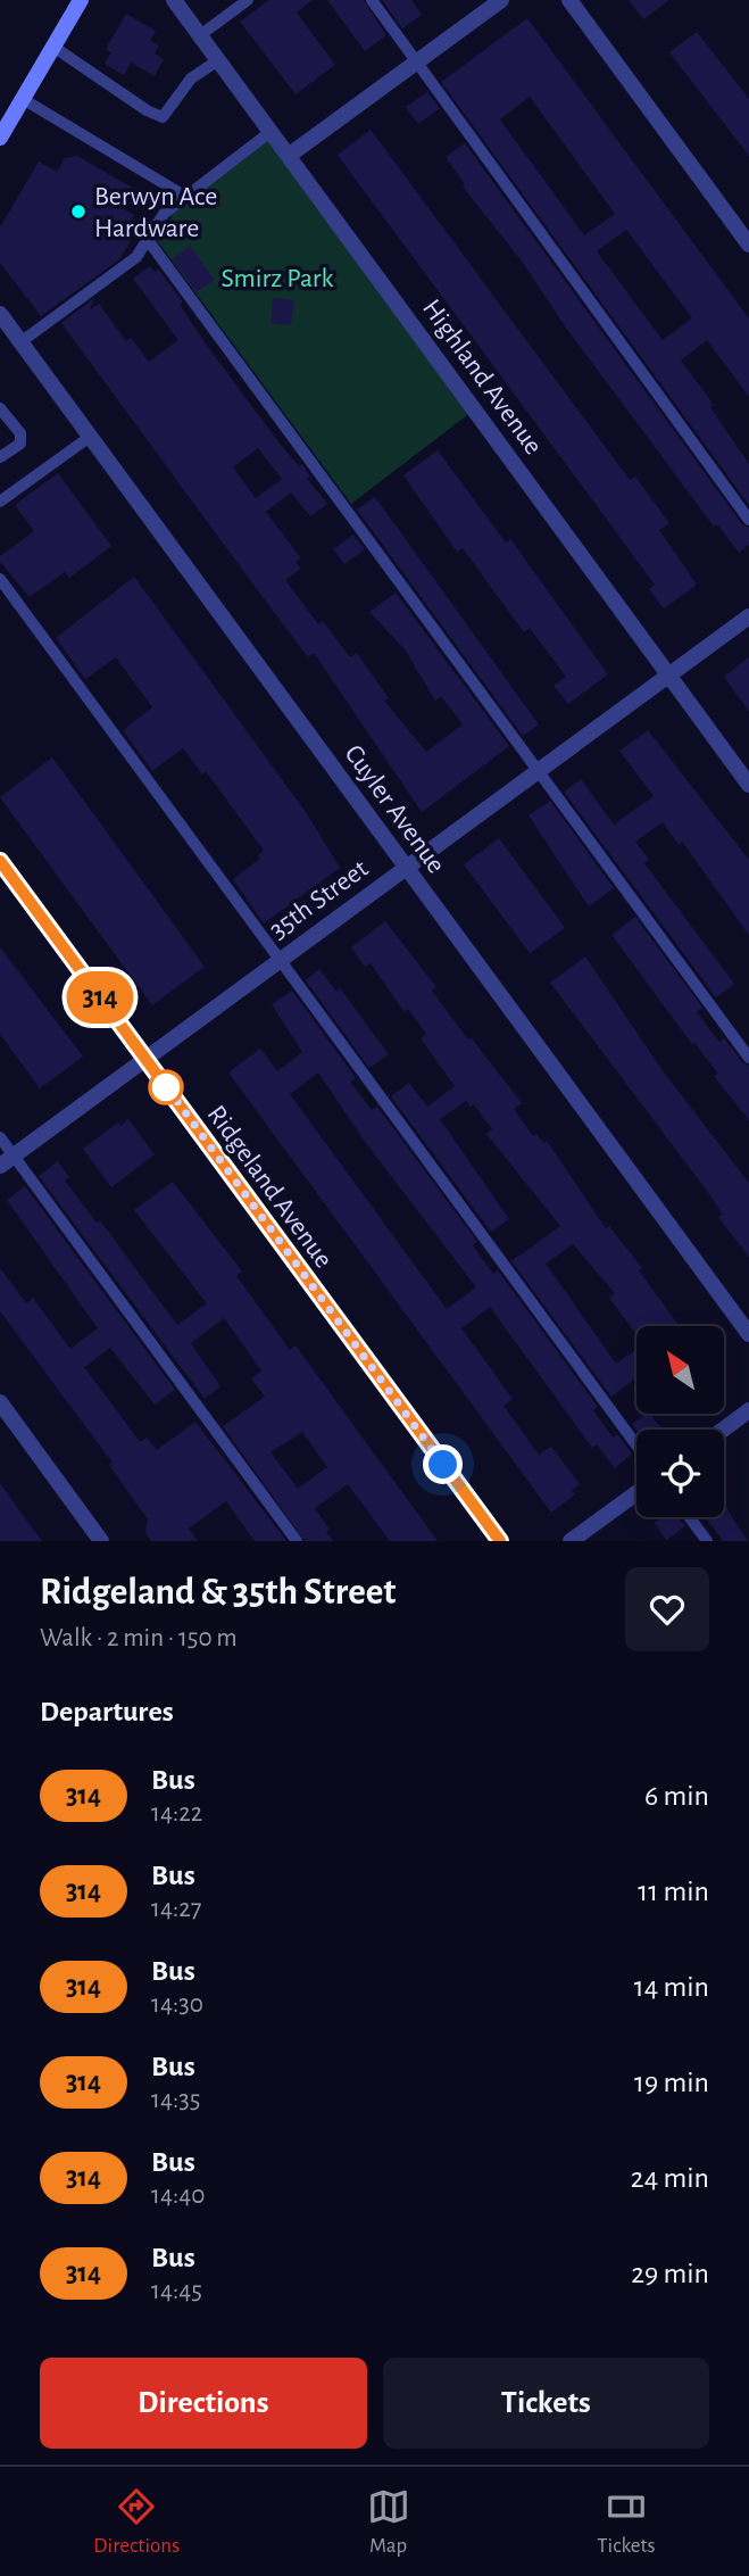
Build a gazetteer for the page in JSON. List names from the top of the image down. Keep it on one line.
{"streets":{"street":["Highland Avenue","Cuyler Avenue","35th Street","Ridgeland Avenue"]},"crossings":[["Highland Avenue","35th Street"],["Cuyler Avenue","35th Street"],["35th Street","Ridgeland Avenue"]],"parks":["Smirz Park"],"places":["Berwyn Ace Hardware"],"lines":["bus line 314"],"north":"top left","page":{"on_map":"314","heading":[["Ridgeland & 35th Street","Walk · 2 min · 150 m"],"Departures"],"list":[{"mark":"314","name":"Bus","note":"14:22","value":"6 min"},{"mark":"314","name":"Bus","note":"14:27","value":"11 min"},{"mark":"314","name":"Bus","note":"14:30","value":"14 min"},{"mark":"314","name":"Bus","note":"14:35","value":"19 min"},{"mark":"314","name":"Bus","note":"14:40","value":"24 min"},{"mark":"314","name":"Bus","note":"14:45","value":"29 min"}],"buttons":["Directions","Tickets"],"tabs":["Directions","Map","Tickets"]}}
